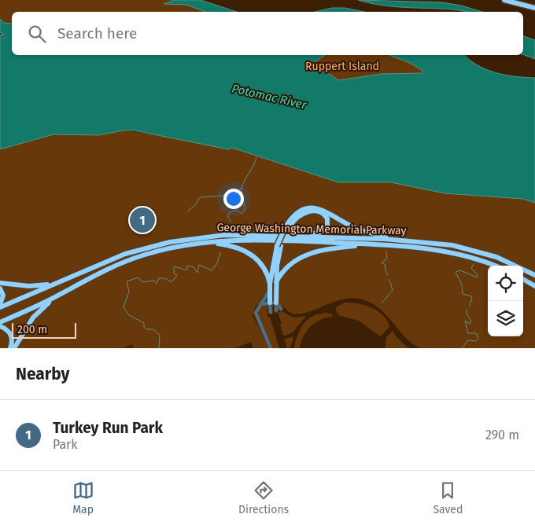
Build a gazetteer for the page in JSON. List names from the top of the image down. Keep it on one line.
{"streets":{"highway":["George Washington Memorial Parkway"]},"water":["Potomac River"],"parks":["Ruppert Island"],"scale_bar":"200 m","page":{"search":"Search here","pins":"1","scale":"200 m","heading":"Nearby","list":[{"mark":"1","name":"Turkey Run Park","note":"Park","value":"290 m"}],"nav":["Map","Directions","Saved"]}}
